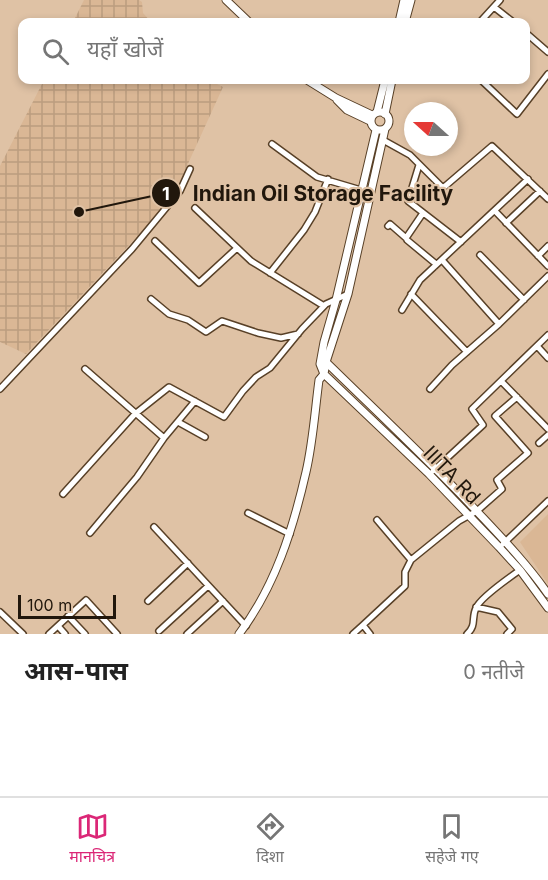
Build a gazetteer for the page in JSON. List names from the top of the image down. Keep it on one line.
{"streets":{"main road":["IIITA Rd"]},"places":["Indian Oil Storage Facility"],"scale_bar":"100 m","north":"left","page":{"search":"यहाँ खोजें","scale":"100 m","heading":["आस-पास","0 नतीजे"],"nav":["मानचित्र","दिशा","सहेजे गए"]}}
